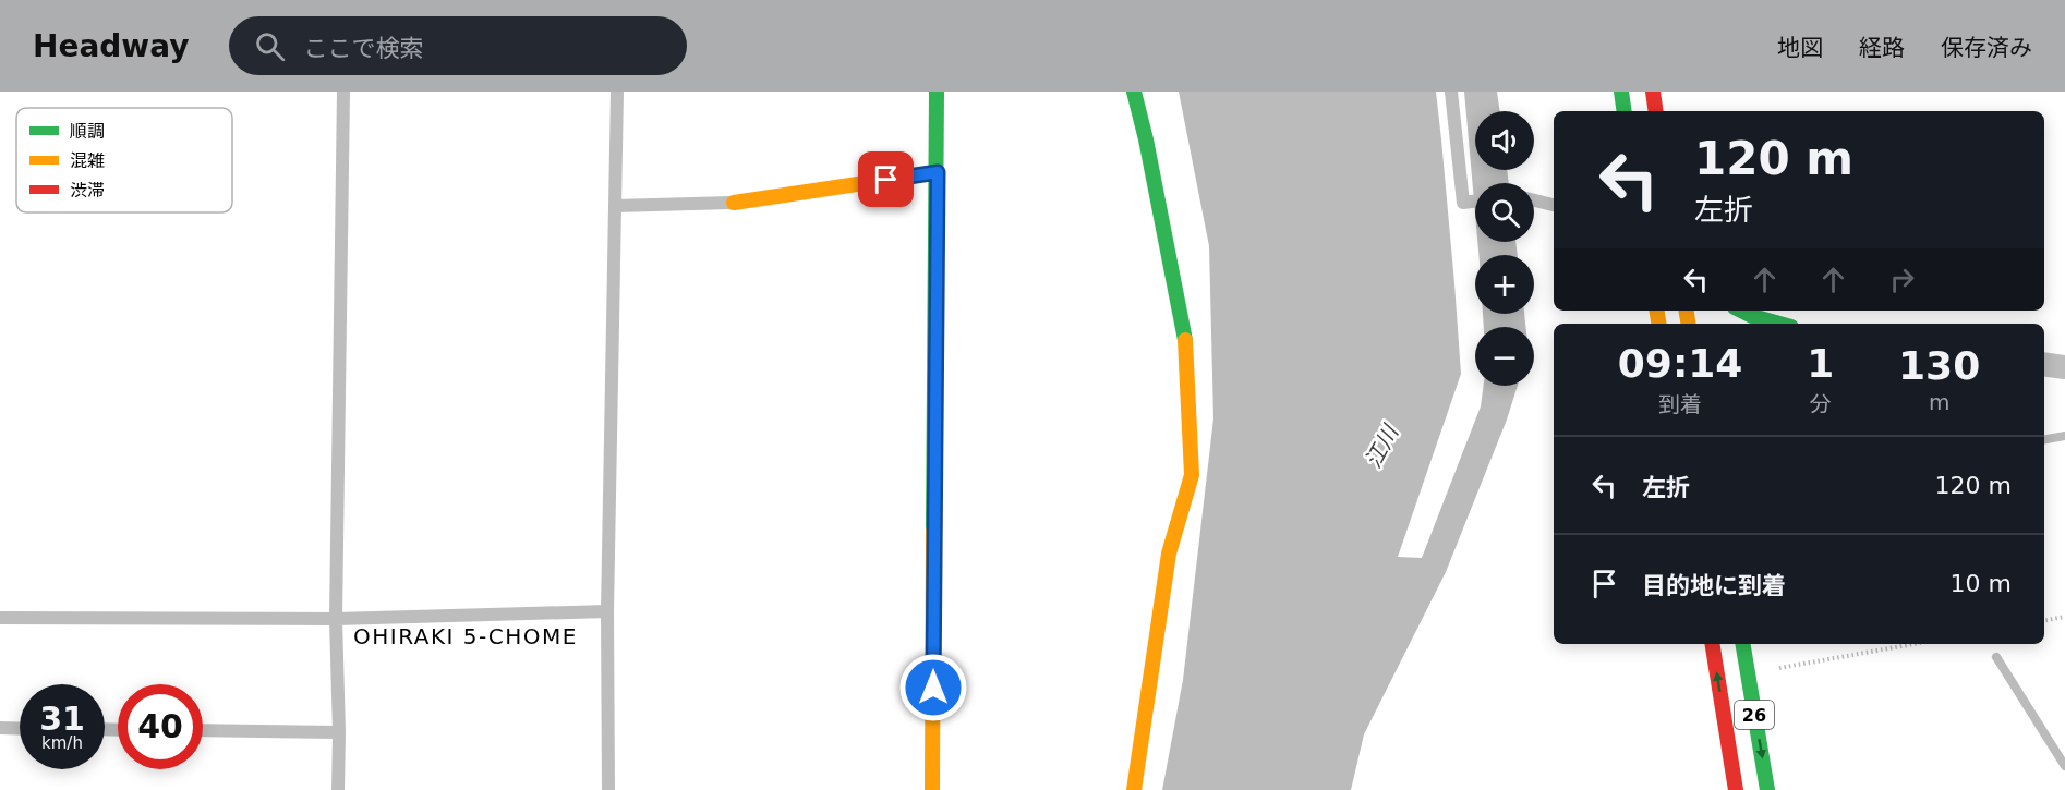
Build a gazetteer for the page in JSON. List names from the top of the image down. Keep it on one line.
{"streets":{"street":["26"]},"districts":["OHIRAKI 5-CHOME"],"water":["江川"],"legend":["順調","混雑","渋滞"],"page":{"header":"Headway","search":"ここで検索","nav":["地図","経路","保存済み"],"map_buttons":["+","−"],"turn":["120 m","左折"],"eta":["09:14","到着","1","分","130","m"],"list":[{"name":"左折","value":"120 m"},{"name":"目的地に到着","value":"10 m"}],"speed":"31 km/h","limit":"40"}}
